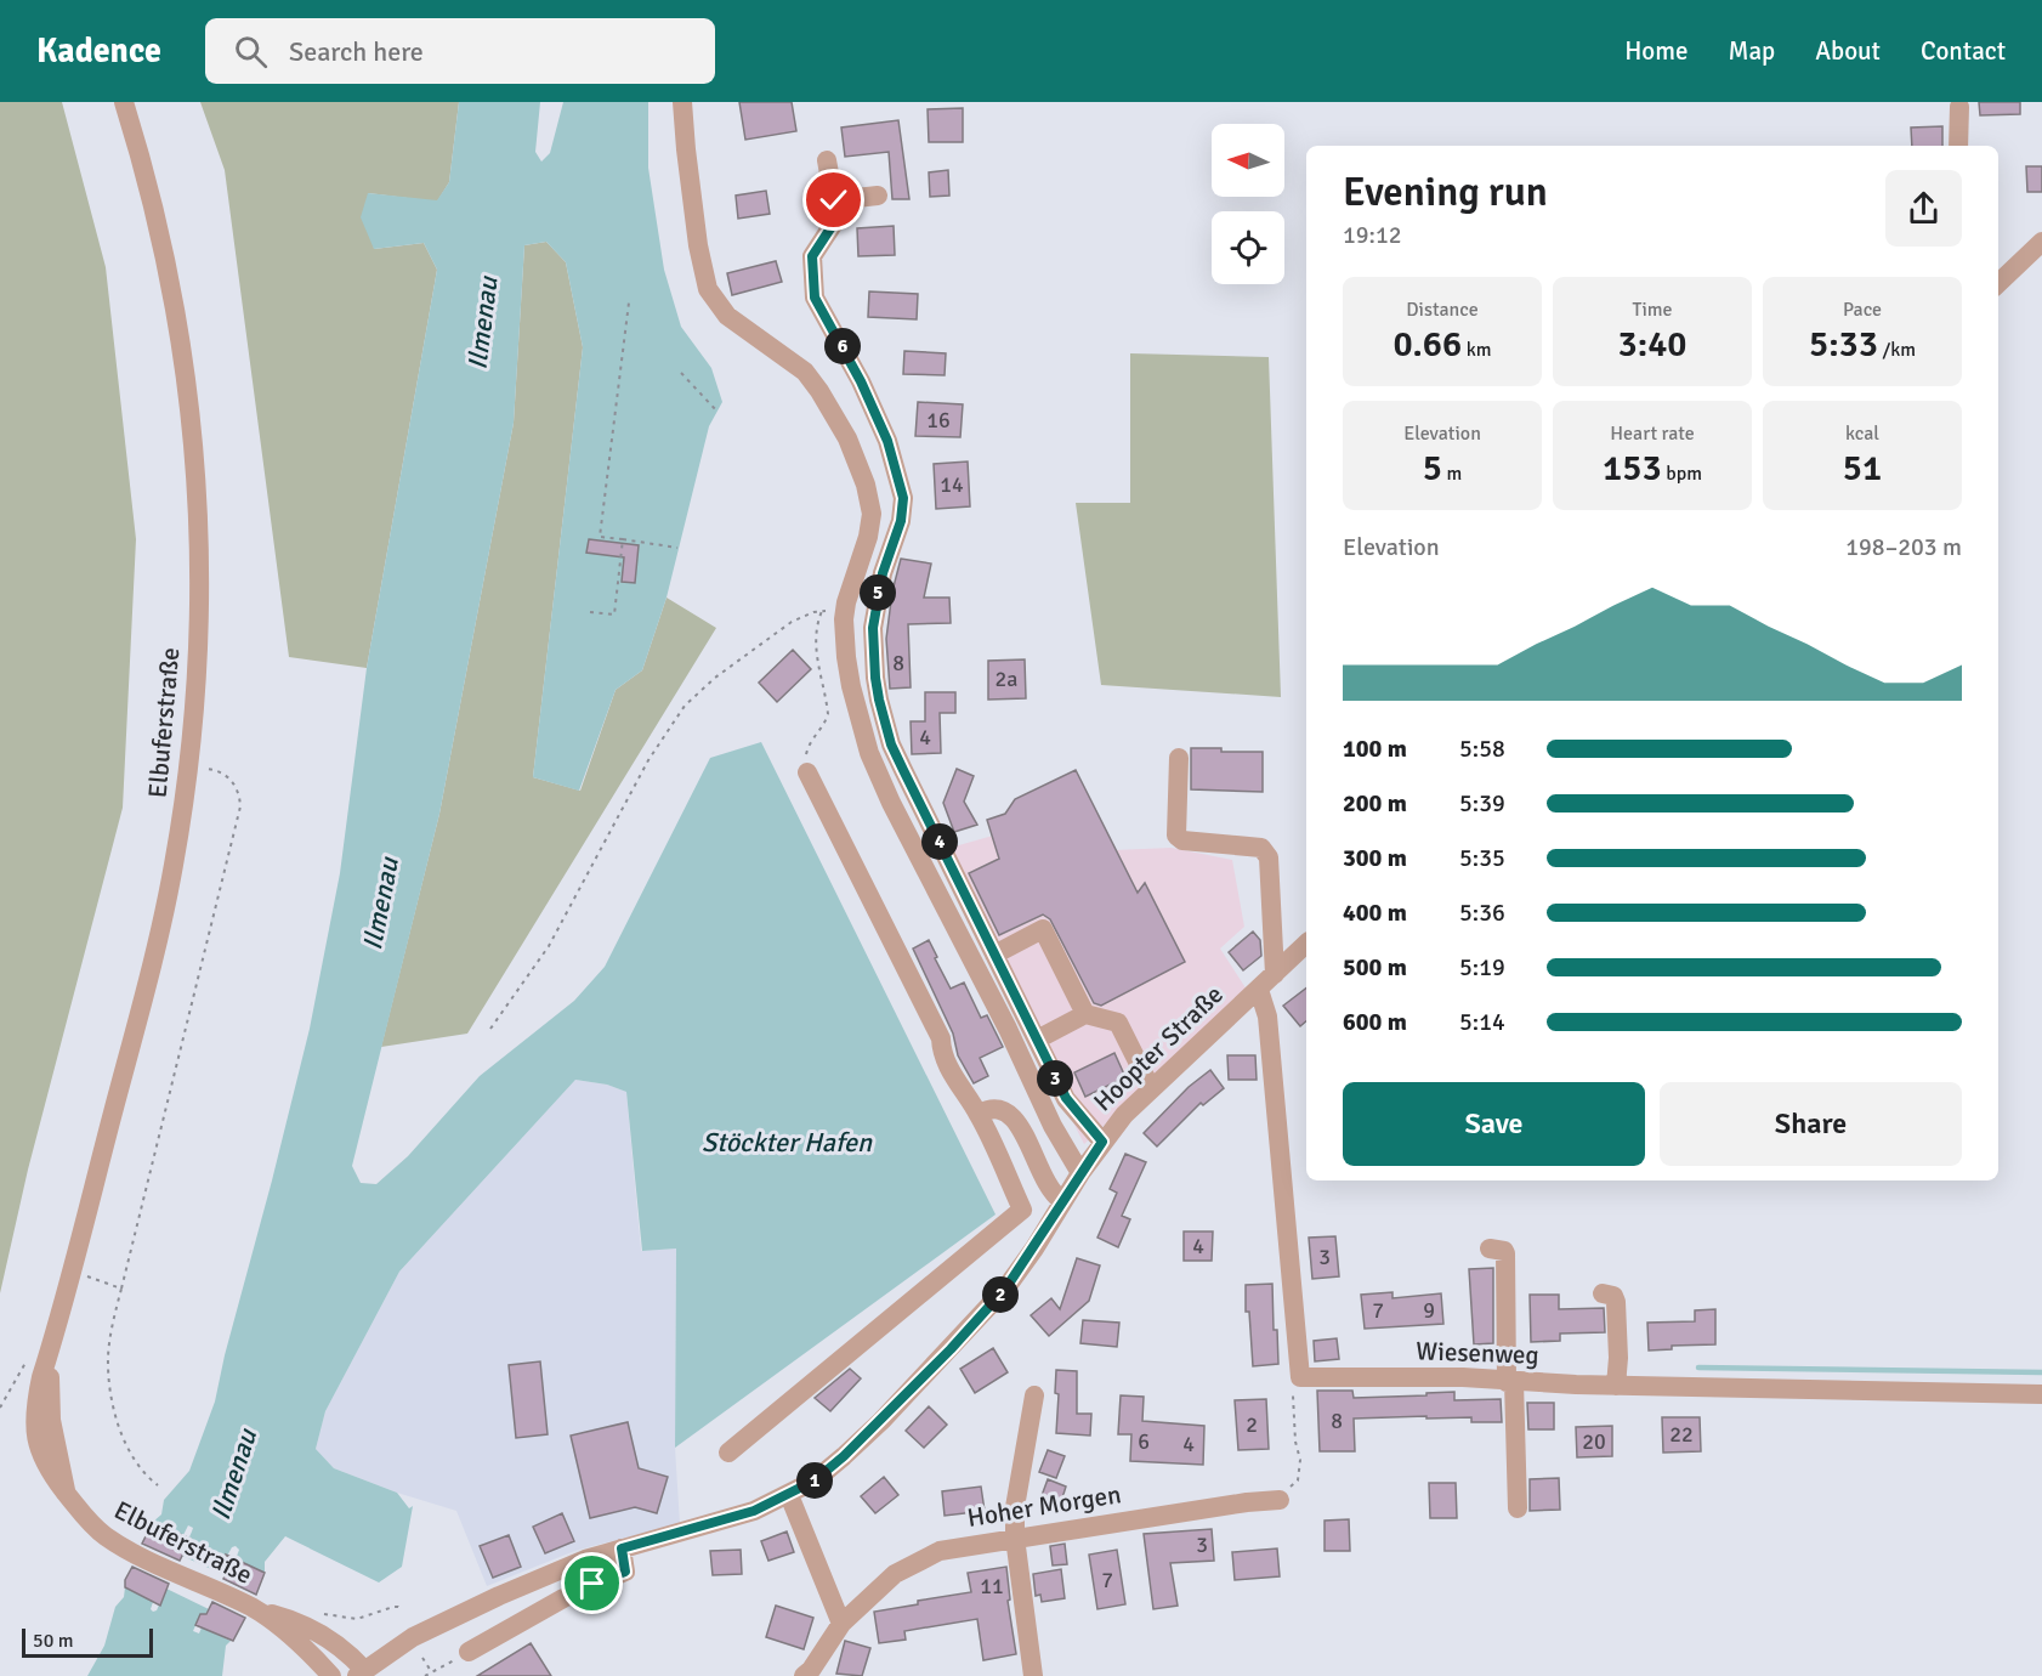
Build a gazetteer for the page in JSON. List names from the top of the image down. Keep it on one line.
{"streets":{"street":["Elbuferstraße","Hoopter Straße","Wiesenweg","Hoher Morgen"]},"crossings":[["Elbuferstraße","Hoopter Straße"]],"water":["Ilmenau","Stöckter Hafen"],"house_numbers":["16","14","8","2a","4","4","3","7","9","8","2","22","6","20","4","3","7","11"],"scale_bar":"50 m","north":"left","page":{"header":"Kadence","search":"Search here","nav":["Home","Map","About","Contact"],"heading":["Evening run","19:12"],"stats":[["Distance","0.66 km"],["Time","3:40"],["Pace","5:33 /km"],["Elevation","5 m"],["Heart rate","153 bpm"],["kcal","51"]],"pins":["6","5","4","3","2","1"],"chart":["Elevation","198–203 m"],"list":[{"name":"100 m","note":"5:58"},{"name":"200 m","note":"5:39"},{"name":"300 m","note":"5:35"},{"name":"400 m","note":"5:36"},{"name":"500 m","note":"5:19"},{"name":"600 m","note":"5:14"}],"buttons":["Save","Share"],"scale":"50 m"}}
